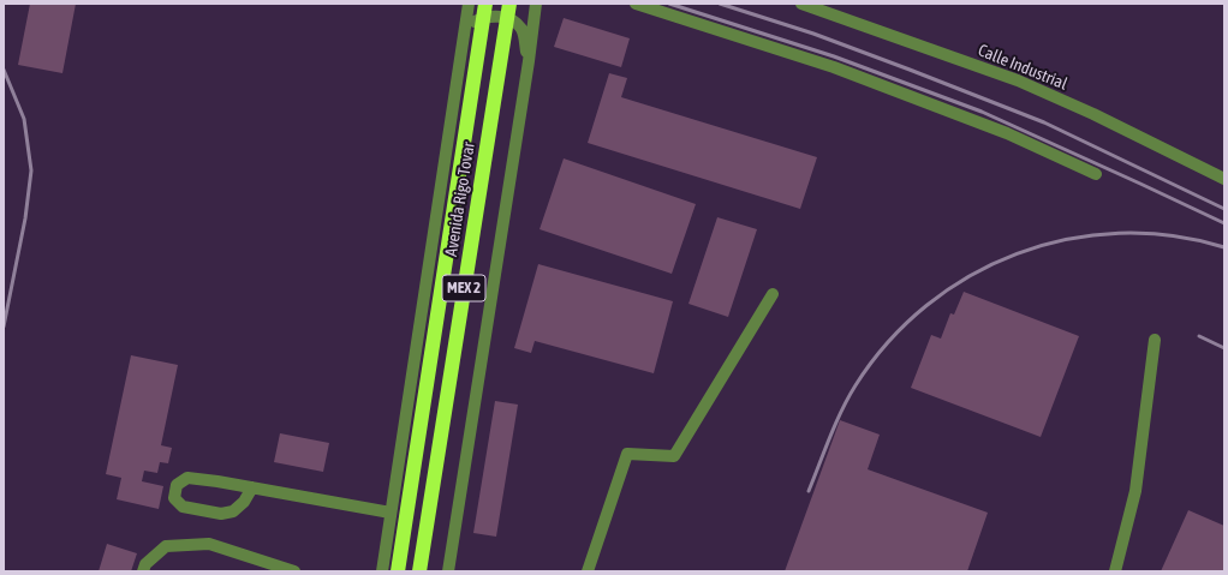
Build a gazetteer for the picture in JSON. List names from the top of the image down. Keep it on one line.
{"streets":{"highway":["Avenida Rigo Tovar","MEX 2"],"street":["Calle Industrial"]}}
